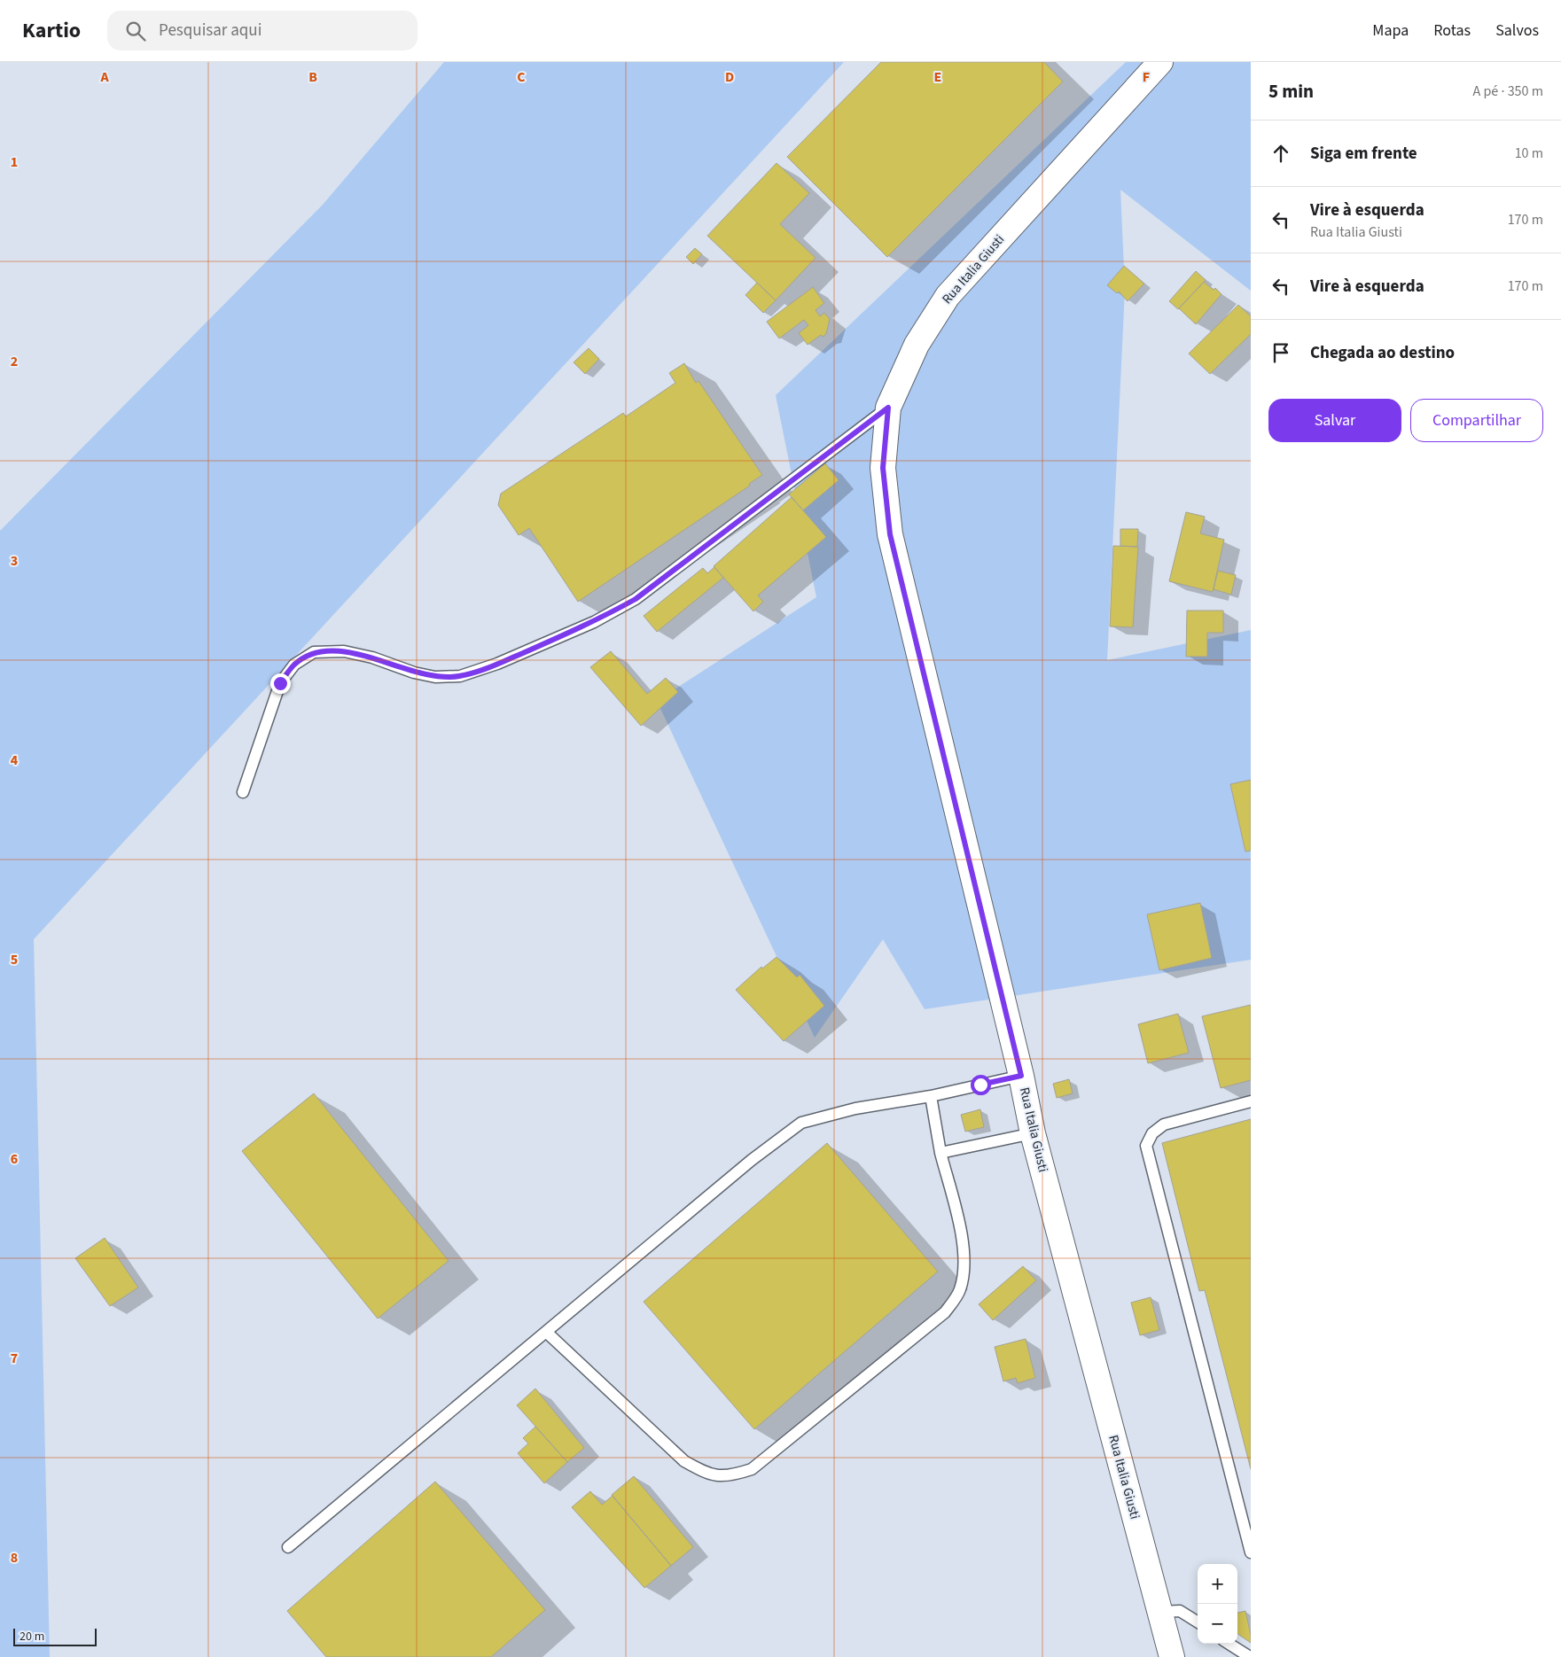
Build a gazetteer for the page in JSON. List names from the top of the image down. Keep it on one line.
{"streets":{"street":["Rua Italia Giusti"]},"scale_bar":"20 m","page":{"header":"Kartio","search":"Pesquisar aqui","nav":["Mapa","Rotas","Salvos"],"heading":["5 min","A pé · 350 m"],"list":[["Siga em frente","10 m"],["Vire à esquerda","Rua Italia Giusti","170 m"],["Vire à esquerda","170 m"],"Chegada ao destino"],"buttons":["Salvar","Compartilhar"],"map_buttons":["+","−"],"scale":"20 m"},"grid":{"columns":["A","B","C","D","E","F"],"rows":["1","2","3","4","5","6","7","8"]}}
